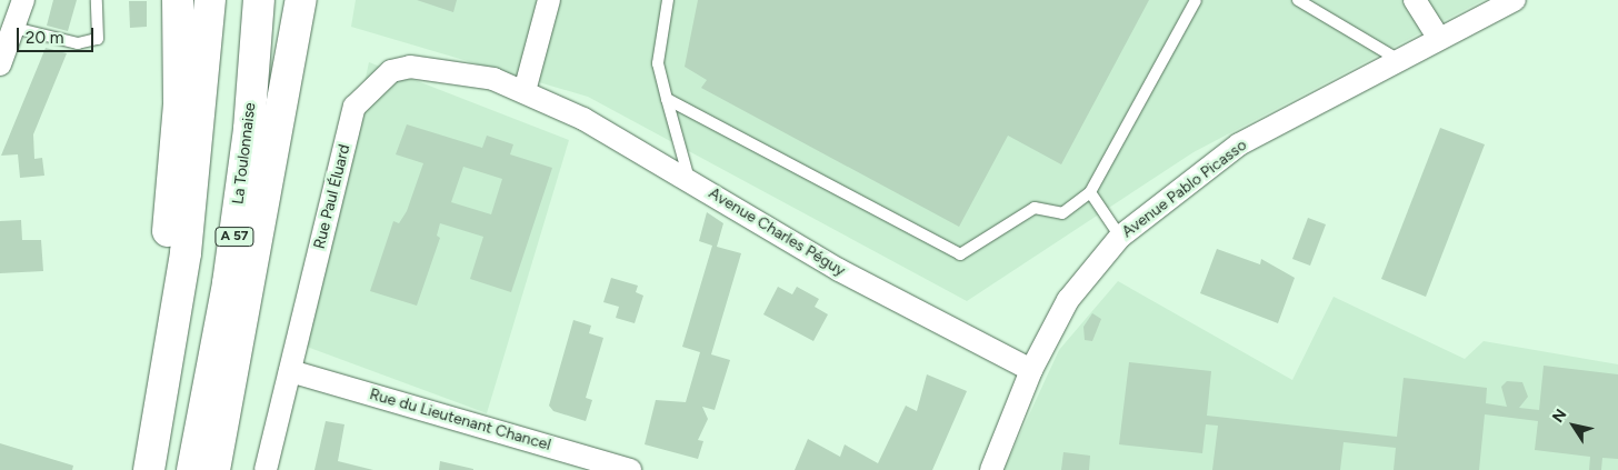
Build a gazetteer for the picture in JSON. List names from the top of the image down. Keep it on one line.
{"streets":{"highway":["La Toulonnaise","A 57"],"street":["Avenue Pablo Picasso","Rue Paul Éluard","Avenue Charles Péguy","Rue du Lieutenant Chancel"]},"crossings":[["Avenue Pablo Picasso","Avenue Charles Péguy"],["Rue Paul Éluard","Avenue Charles Péguy"],["Rue Paul Éluard","Rue du Lieutenant Chancel"]],"scale_bar":"20 m","north":"top left"}
